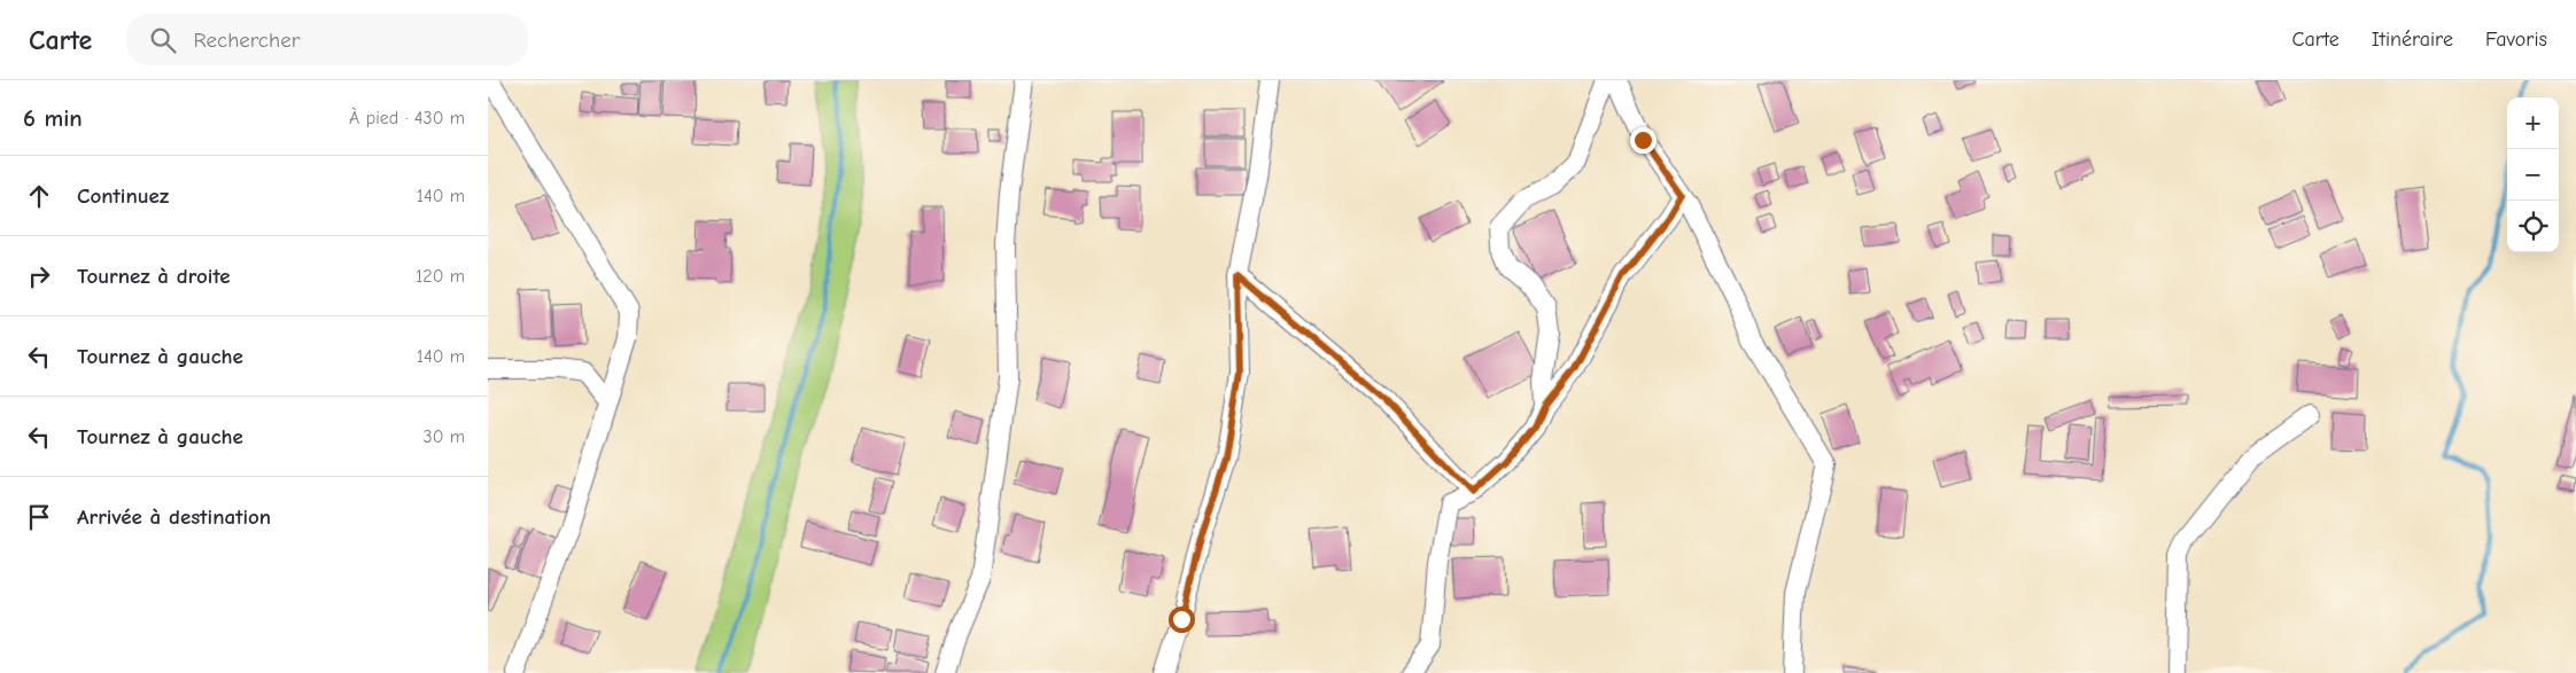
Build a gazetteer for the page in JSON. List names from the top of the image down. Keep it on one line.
{"page":{"header":"Carte","search":"Rechercher","nav":["Carte","Itinéraire","Favoris"],"heading":["6 min","À pied · 430 m"],"map_buttons":["+","−"],"list":[["Continuez","140 m"],["Tournez à droite","120 m"],["Tournez à gauche","140 m"],["Tournez à gauche","30 m"],"Arrivée à destination"]}}
